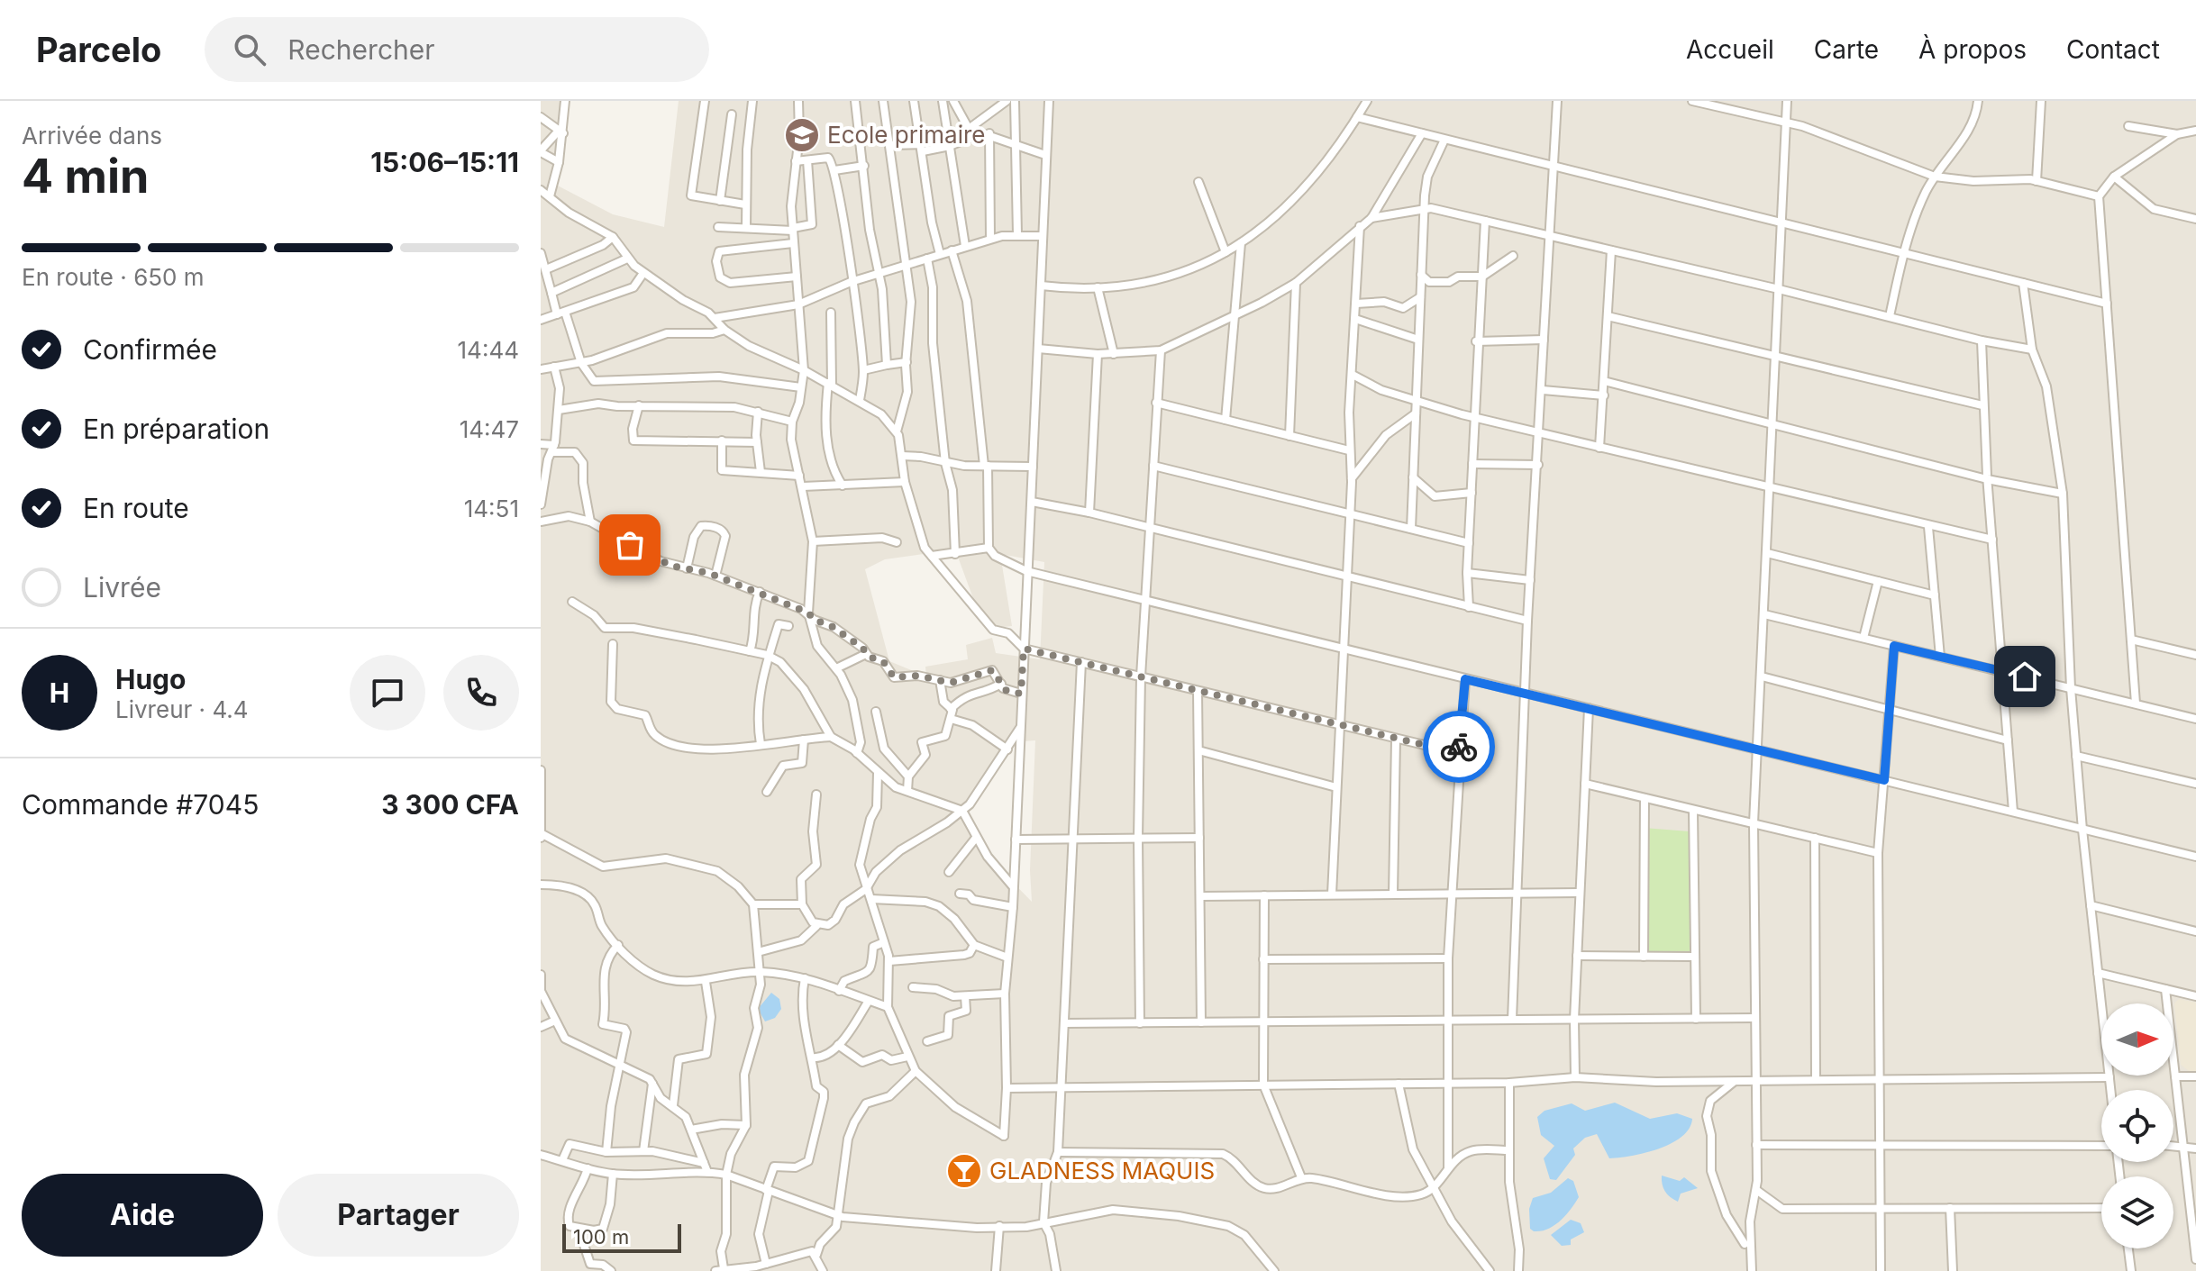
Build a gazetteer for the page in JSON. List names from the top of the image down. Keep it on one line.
{"places":{"school or university":["Ecole primaire"],"bar":["GLADNESS MAQUIS"]},"scale_bar":"100 m","north":"right","page":{"header":"Parcelo","search":"Rechercher","nav":["Accueil","Carte","À propos","Contact"],"heading":["4 min","Arrivée dans","15:06–15:11"],"panel":["Hugo","Livreur · 4.4","Commande #7045","3 300 CFA"],"bar":"En route · 650 m","list":[["Confirmée","14:44"],["En préparation","14:47"],["En route","14:51"],"Livrée"],"round":"H","buttons":["Aide","Partager"],"scale":"100 m"}}
